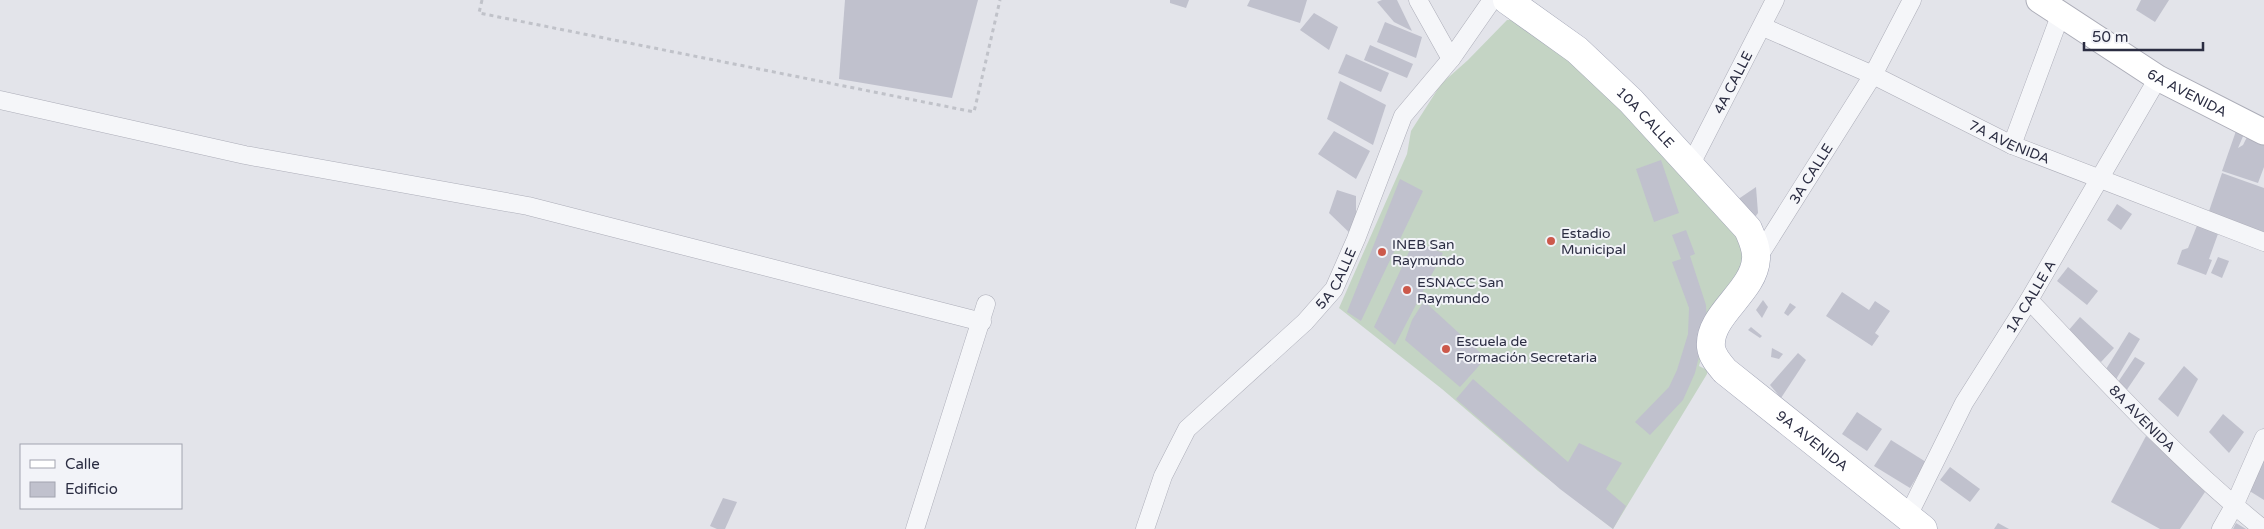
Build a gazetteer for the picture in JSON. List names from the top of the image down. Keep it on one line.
{"streets":{"main road":["10A CALLE","3A CALLE","9A AVENIDA"],"street":["4A CALLE","6A AVENIDA","7A AVENIDA","5A CALLE","1A CALLE A","8A AVENIDA"]},"crossings":[["4A CALLE","10A CALLE"],["4A CALLE","7A AVENIDA"],["6A AVENIDA","1A CALLE A"],["10A CALLE","3A CALLE"],["7A AVENIDA","3A CALLE"],["7A AVENIDA","1A CALLE A"],["3A CALLE","9A AVENIDA"],["1A CALLE A","8A AVENIDA"],["1A CALLE A","9A AVENIDA"]],"places":["Estadio Municipal","INEB San Raymundo","ESNACC San Raymundo","Escuela de Formación Secretaria"],"legend":["Calle","Edificio"],"scale_bar":"50 m"}
